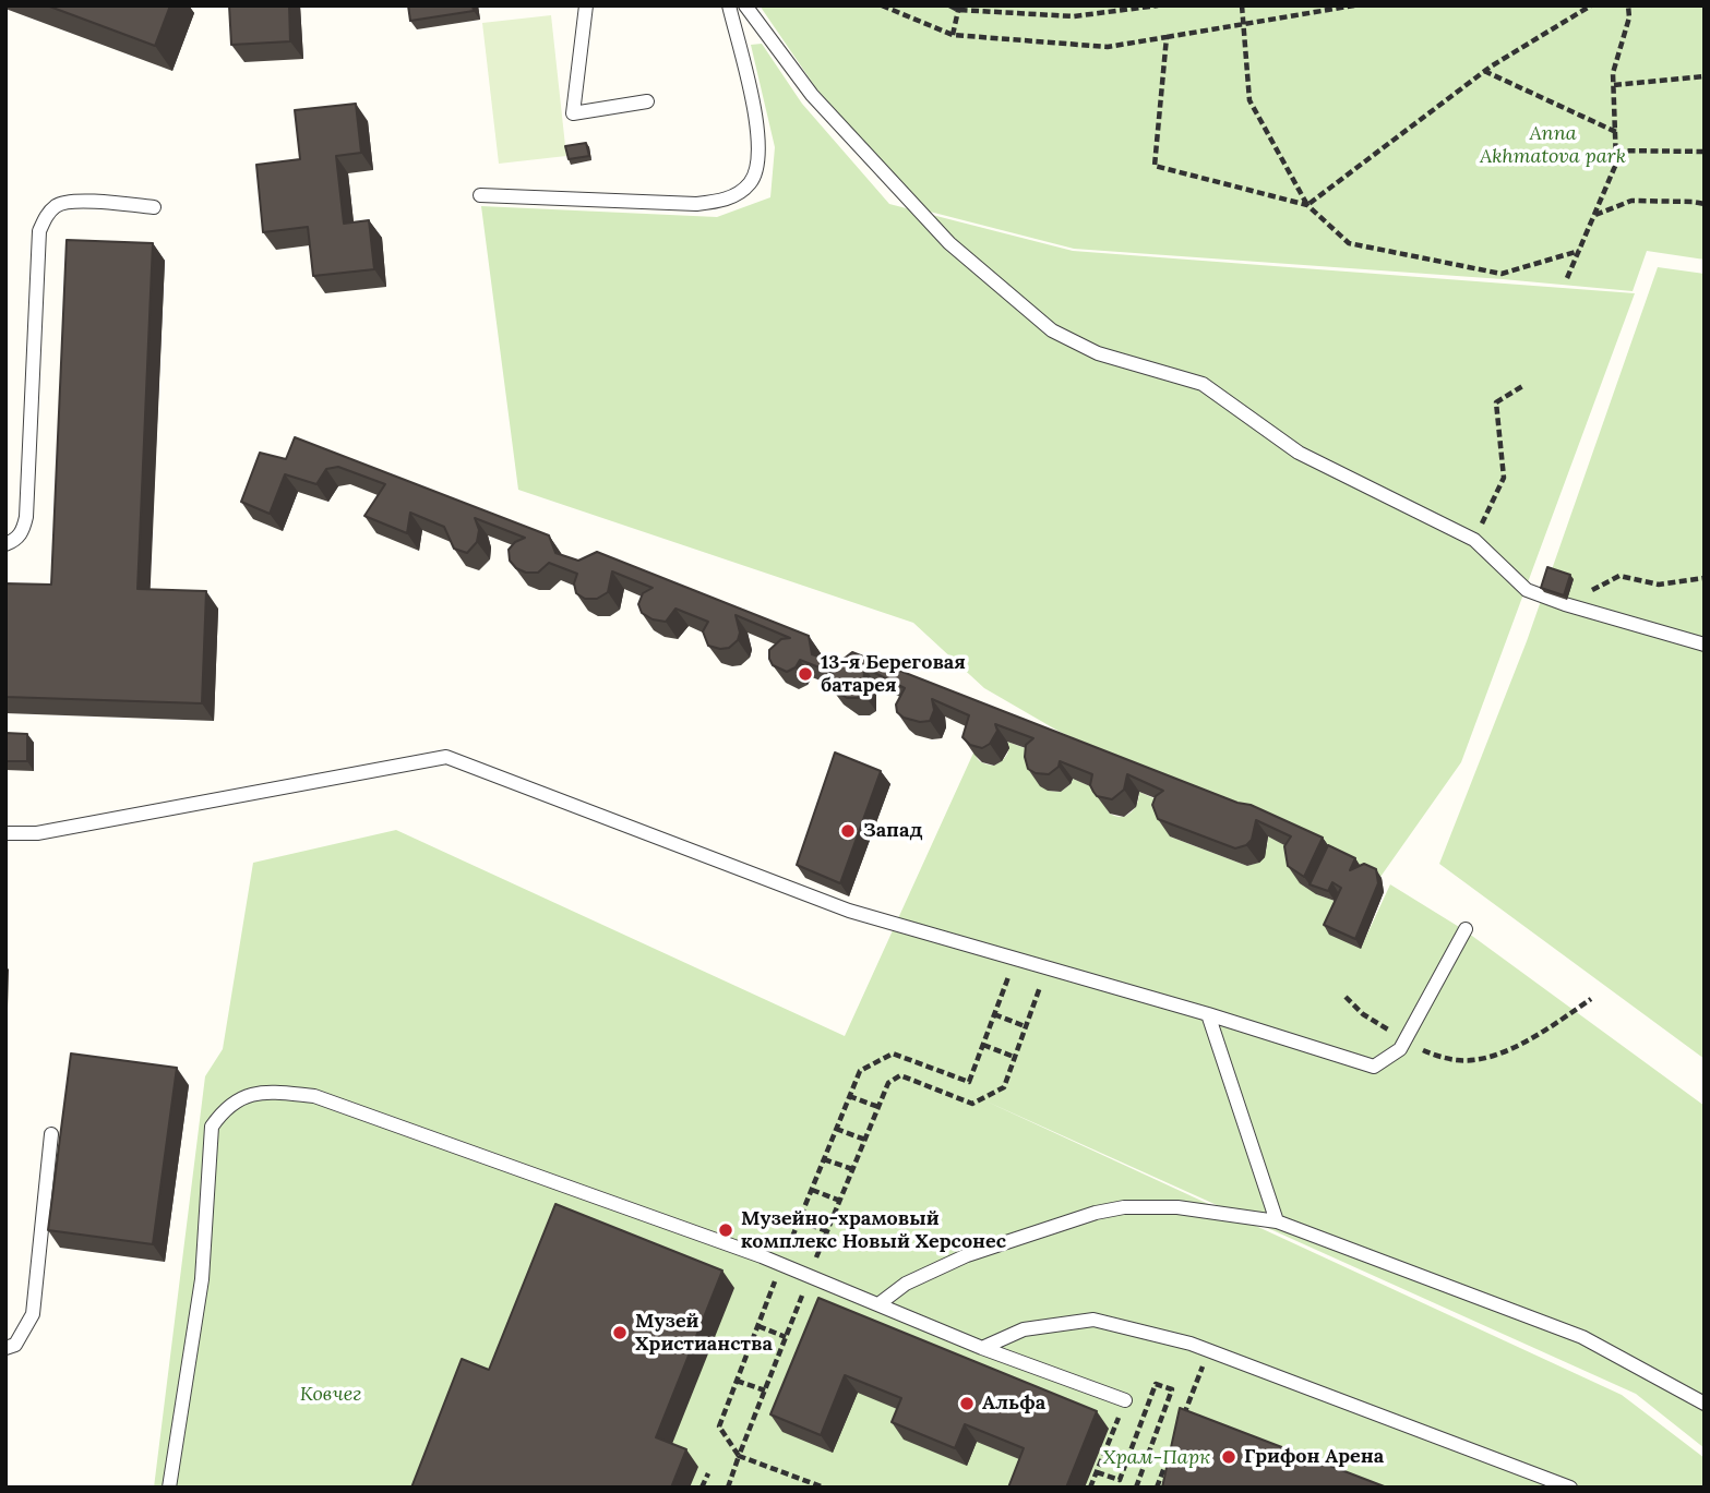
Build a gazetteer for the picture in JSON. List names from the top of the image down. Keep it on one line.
{"parks":["Anna Akhmatova park","Ковчег","Храм-Парк"],"places":["13-я Береговая батарея","Запад","Музейно-храмовый комплекс Новый Херсонес","Музей Христианства","Альфа","Грифон Арена"]}
